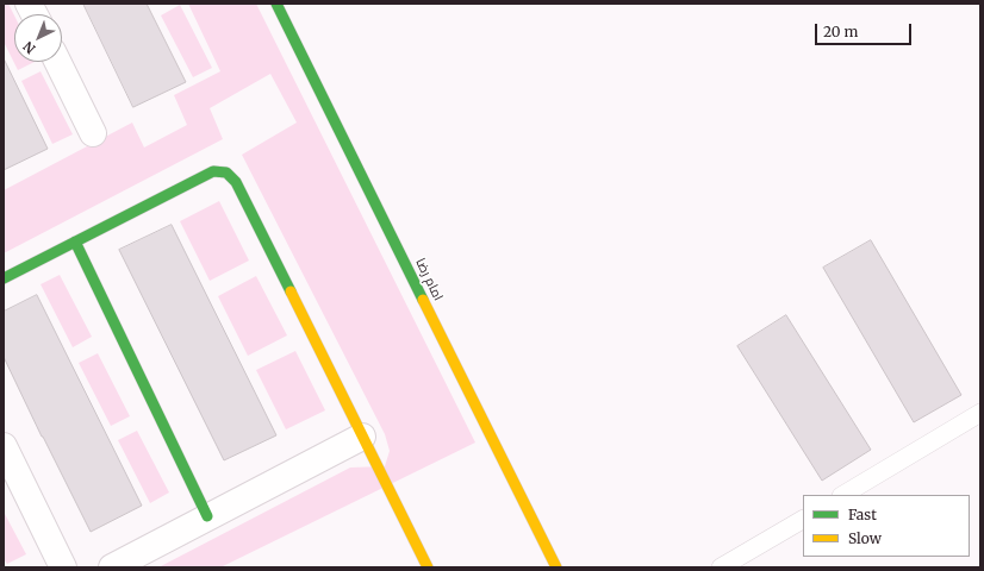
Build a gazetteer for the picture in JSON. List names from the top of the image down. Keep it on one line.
{"streets":{"street":["امام رضا"]},"legend":["Fast","Slow"],"scale_bar":"20 m","north":"bottom left"}
